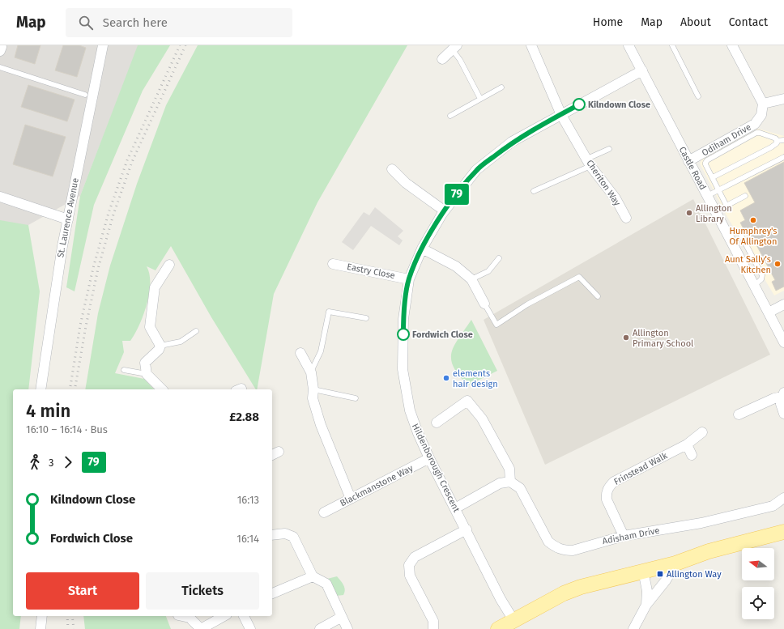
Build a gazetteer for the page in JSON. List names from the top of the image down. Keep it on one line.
{"streets":{"street":["Odiham Drive","Castle Road","Cheriton Way","St. Laurence Avenue","Eastry Close","Hildenborough Crescent","Frinstead Walk","Blackmanstone Way","Adisham Drive"]},"crossings":[["Odiham Drive","Castle Road"],["Castle Road","Hildenborough Crescent"],["Cheriton Way","Hildenborough Crescent"],["Eastry Close","Hildenborough Crescent"],["Hildenborough Crescent","Blackmanstone Way"],["Frinstead Walk","Adisham Drive"]],"places":{"other":["Kilndown Close","Allington Library","Humphrey's Of Allington","Aunt Sally's Kitchen","Fordwich Close","Allington Primary School","elements hair design"],"transit":["Allington Way"]},"lines":["bus line 79"],"north":"left","page":{"header":"Map","search":"Search here","nav":["Home","Map","About","Contact"],"on_map":"79","heading":["4 min","16:10 – 16:14 · Bus","£2.88"],"legs":["3","79"],"list":[{"name":"Kilndown Close","value":"16:13"},{"name":"Fordwich Close","value":"16:14"}],"buttons":["Start","Tickets"]}}
